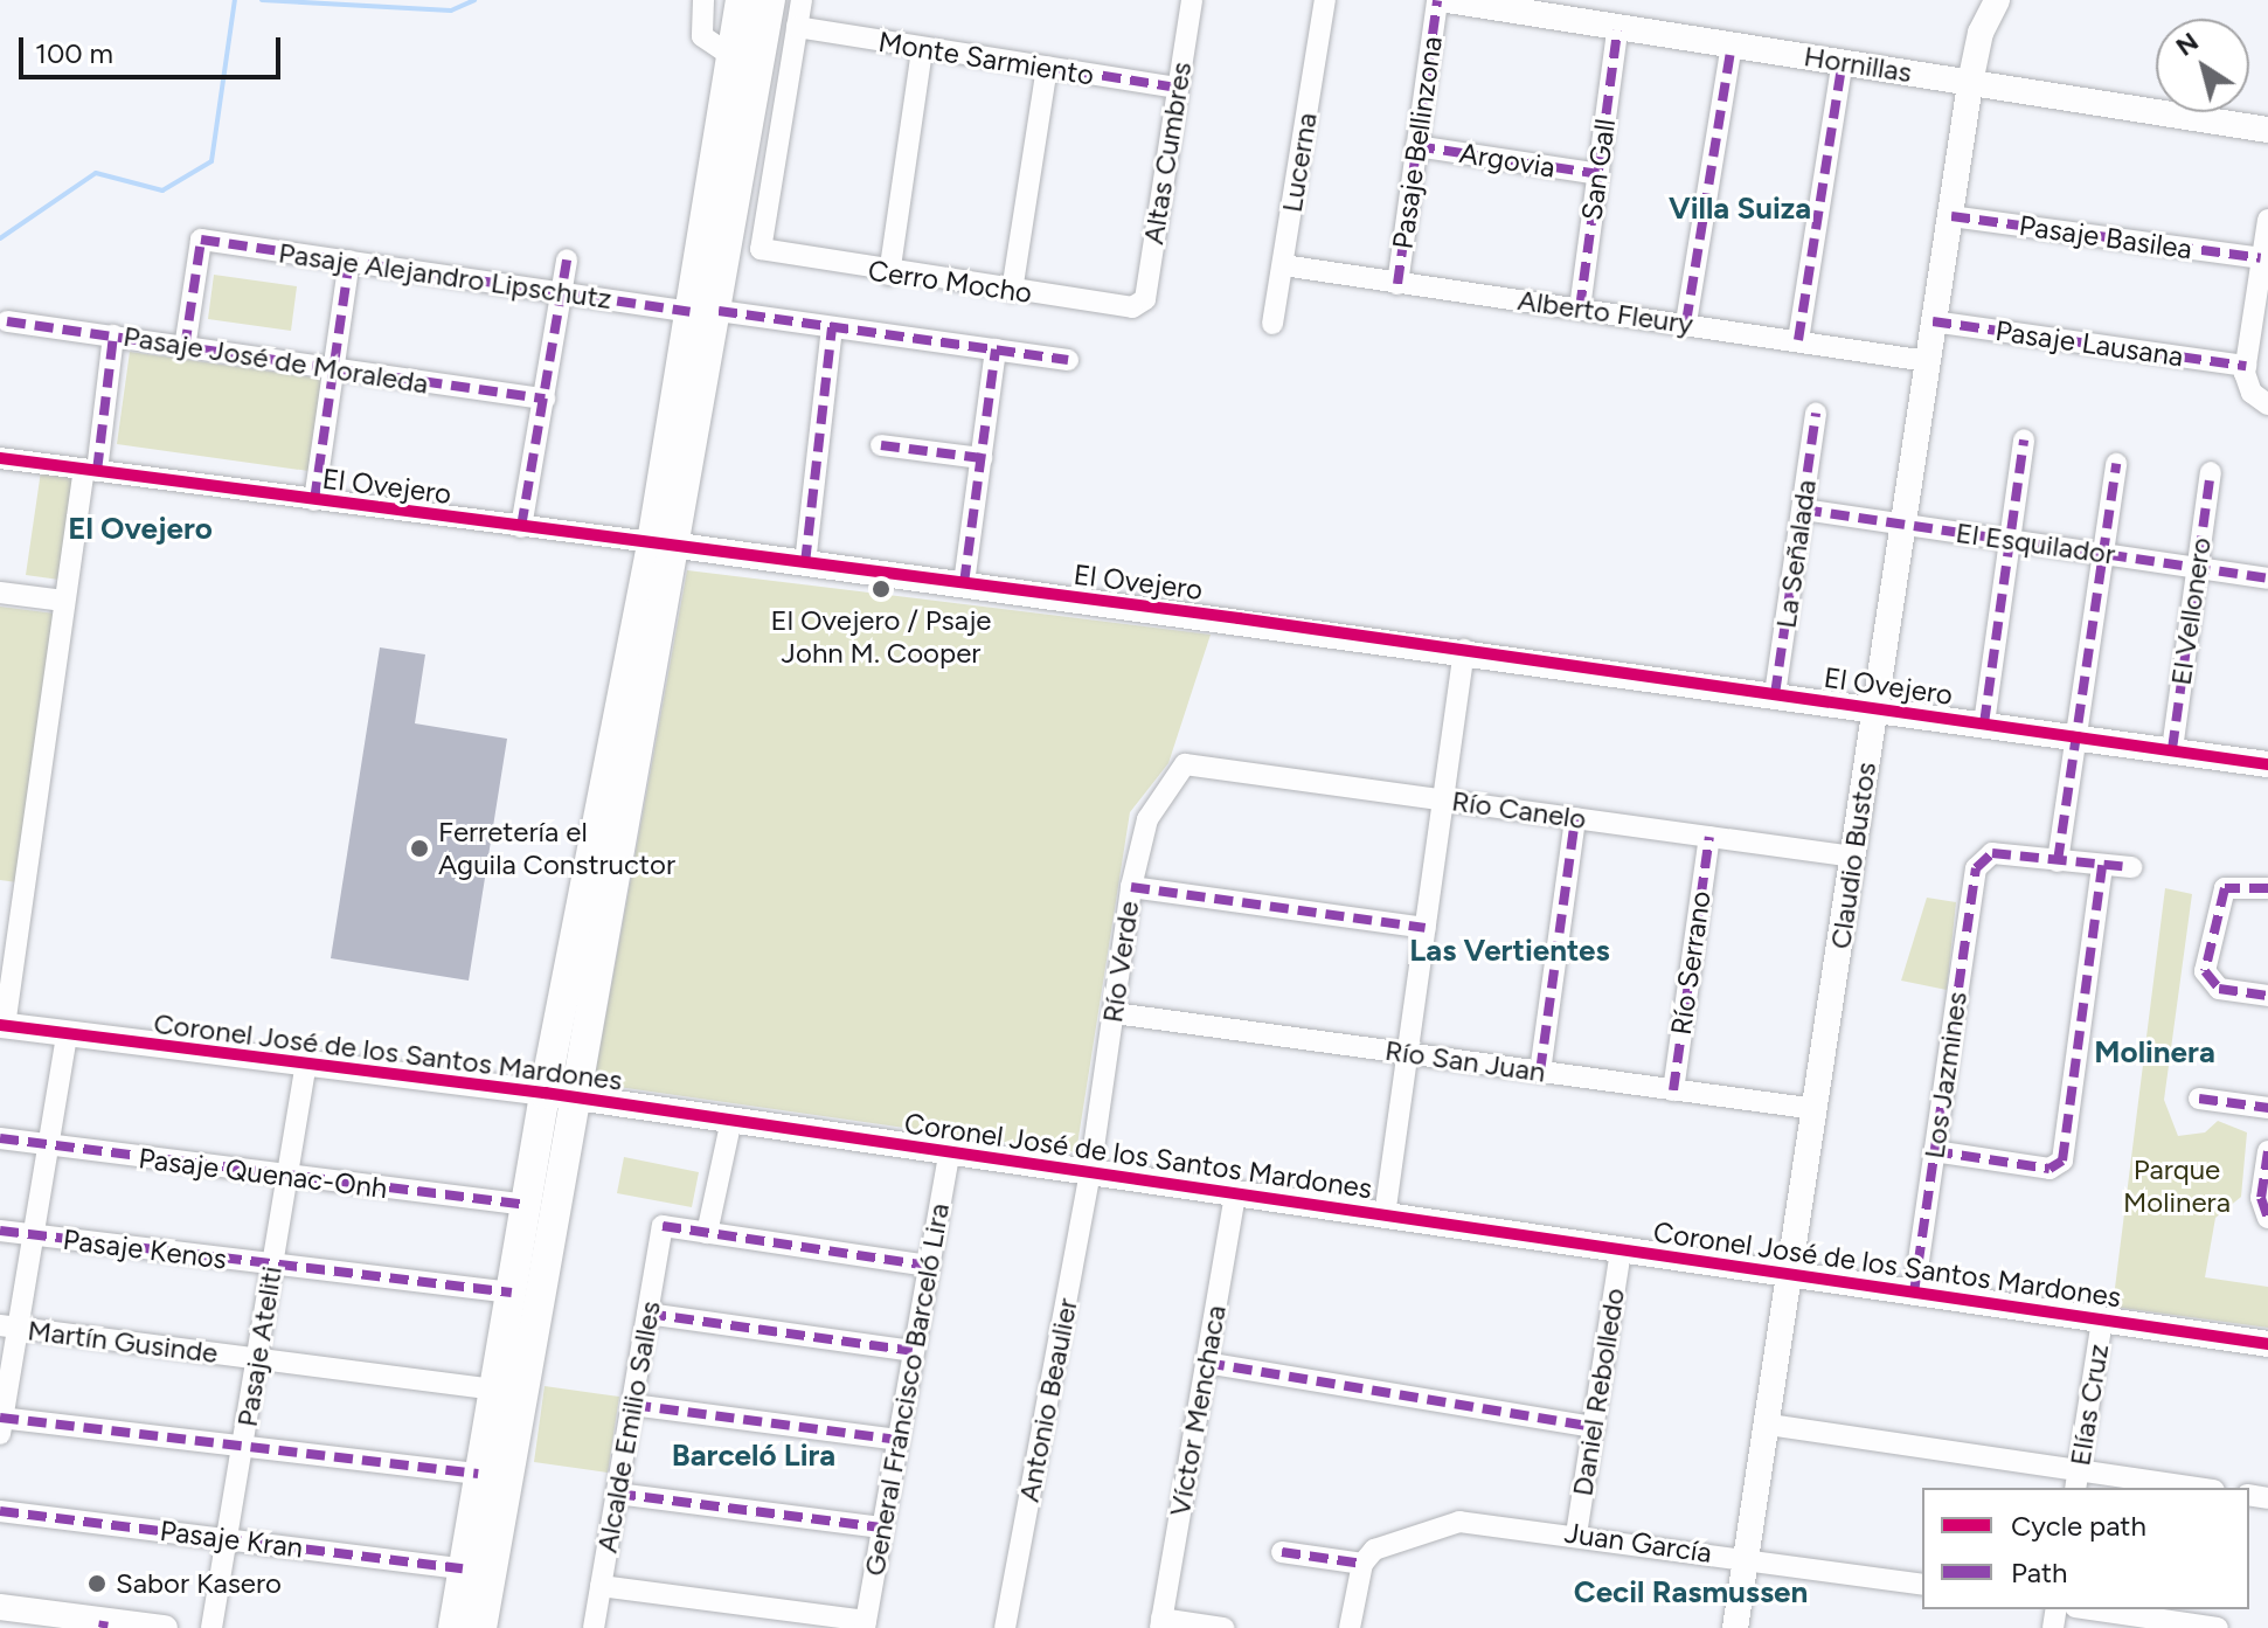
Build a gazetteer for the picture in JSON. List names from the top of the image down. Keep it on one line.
{"streets":{"street":["Monte Sarmiento","Hornillas","Pasaje Bellinzona","Altas Cumbres","Argovia","Lucerna","San Gall","Pasaje Basilea","Pasaje Alejandro Lipschutz","Cerro Mocho","Alberto Fleury","Pasaje Lausana","Pasaje José de Moraleda","El Ovejero","El Esquilador","La Señalada","El Vellonero","Río Canelo","Claudio Bustos","Río Verde","Río Serrano","Coronel José de los Santos Mardones","Río San Juan","Los Jazmines","Pasaje Quenac-Onh","Pasaje Kenos","Martín Gusinde","Pasaje Ateliti","General Francisco Barceló Lira","Daniel Rebolledo","Antonio Beaulier","Elías Cruz","Víctor Menchaca","Alcalde Emilio Salles","Pasaje Kran","Juan García"]},"crossings":[["Monte Sarmiento","Altas Cumbres"],["Monte Sarmiento","Cerro Mocho"],["Hornillas","San Gall"],["Hornillas","Claudio Bustos"],["Pasaje Bellinzona","Argovia"],["Pasaje Bellinzona","Alberto Fleury"],["Altas Cumbres","Cerro Mocho"],["Argovia","San Gall"],["Lucerna","Alberto Fleury"],["San Gall","Alberto Fleury"],["Pasaje Basilea","Claudio Bustos"],["Pasaje Alejandro Lipschutz","Pasaje José de Moraleda"],["Alberto Fleury","Claudio Bustos"],["Pasaje Lausana","Claudio Bustos"],["El Ovejero","La Señalada"],["El Ovejero","El Vellonero"],["El Ovejero","Claudio Bustos"],["El Esquilador","La Señalada"],["El Esquilador","El Vellonero"],["El Esquilador","Claudio Bustos"],["Río Canelo","Claudio Bustos"],["Río Canelo","Río Verde"],["Río Canelo","Río Serrano"],["Claudio Bustos","Coronel José de los Santos Mardones"],["Claudio Bustos","Río San Juan"],["Claudio Bustos","Juan García"],["Río Verde","Coronel José de los Santos Mardones"],["Río Verde","Río San Juan"],["Río Verde","Antonio Beaulier"],["Río Serrano","Río San Juan"],["Coronel José de los Santos Mardones","Los Jazmines"],["Coronel José de los Santos Mardones","Pasaje Ateliti"],["Coronel José de los Santos Mardones","General Francisco Barceló Lira"],["Coronel José de los Santos Mardones","Daniel Rebolledo"],["Coronel José de los Santos Mardones","Antonio Beaulier"],["Coronel José de los Santos Mardones","Elías Cruz"],["Coronel José de los Santos Mardones","Víctor Menchaca"],["Pasaje Quenac-Onh","Pasaje Ateliti"],["Pasaje Kenos","Pasaje Ateliti"],["Martín Gusinde","Pasaje Ateliti"],["Pasaje Ateliti","Pasaje Kran"],["Daniel Rebolledo","Juan García"]],"districts":["Villa Suiza","El Ovejero","Las Vertientes","Molinera","Barceló Lira","Cecil Rasmussen"],"parks":["Parque Molinera"],"places":["El Ovejero / Psaje John M. Cooper","Ferretería el Aguila Constructor","Sabor Kasero"],"legend":["Cycle path","Path"],"scale_bar":"100 m","north":"top left"}
